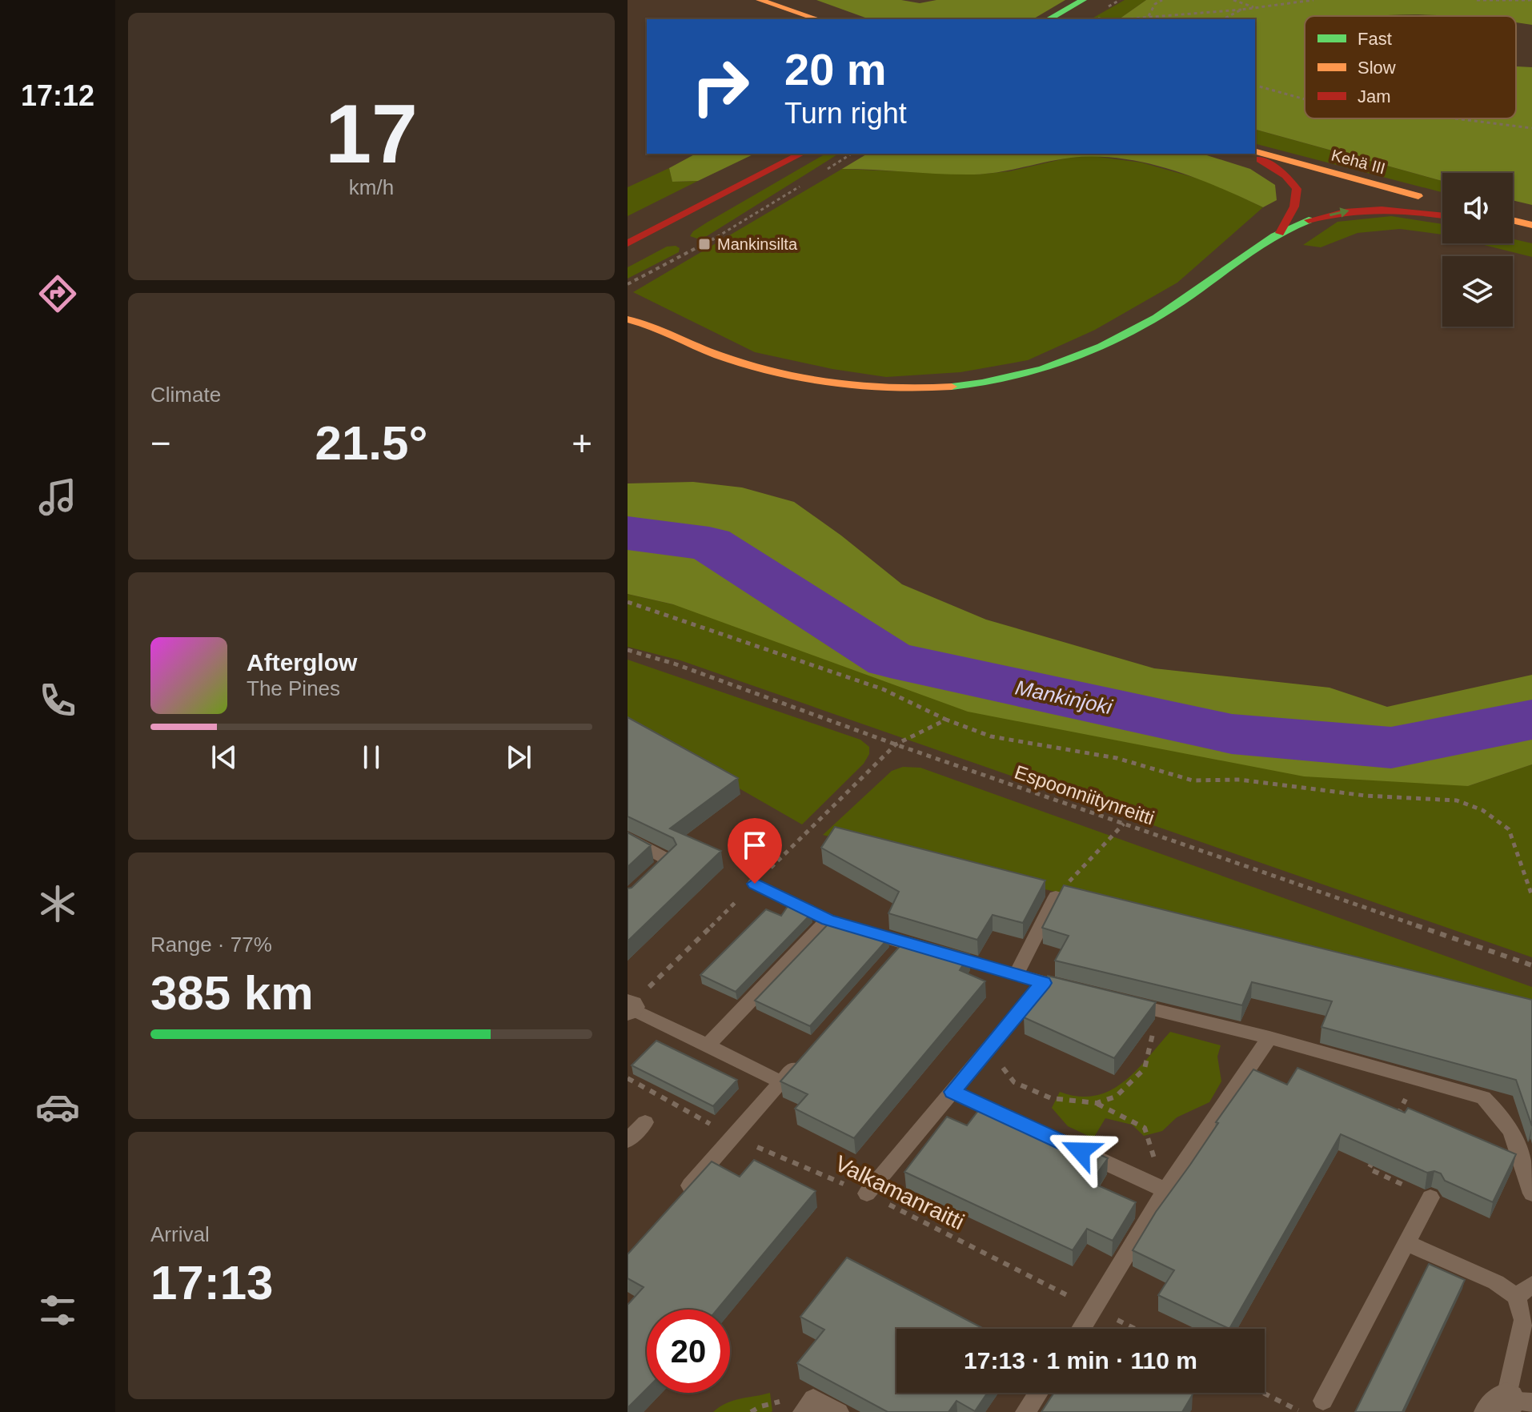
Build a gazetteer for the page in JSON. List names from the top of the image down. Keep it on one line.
{"streets":{"main road":["Kehä III"],"path":["Espoonniitynreitti","Valkamanraitti"]},"water":["Mankinjoki"],"places":{"transit":["Mankinsilta"]},"legend":["Fast","Slow","Jam"],"page":{"tabs":"17:12","tile":[["17","km/h"],"Climate",["Range · 77%","385 km"],["Arrival","17:13"]],"turn":["20 m","Turn right"],"heat":["−","21.5°","+"],"song":["Afterglow","The Pines"],"limit":"20","trip":"17:13 · 1 min · 110 m"}}
